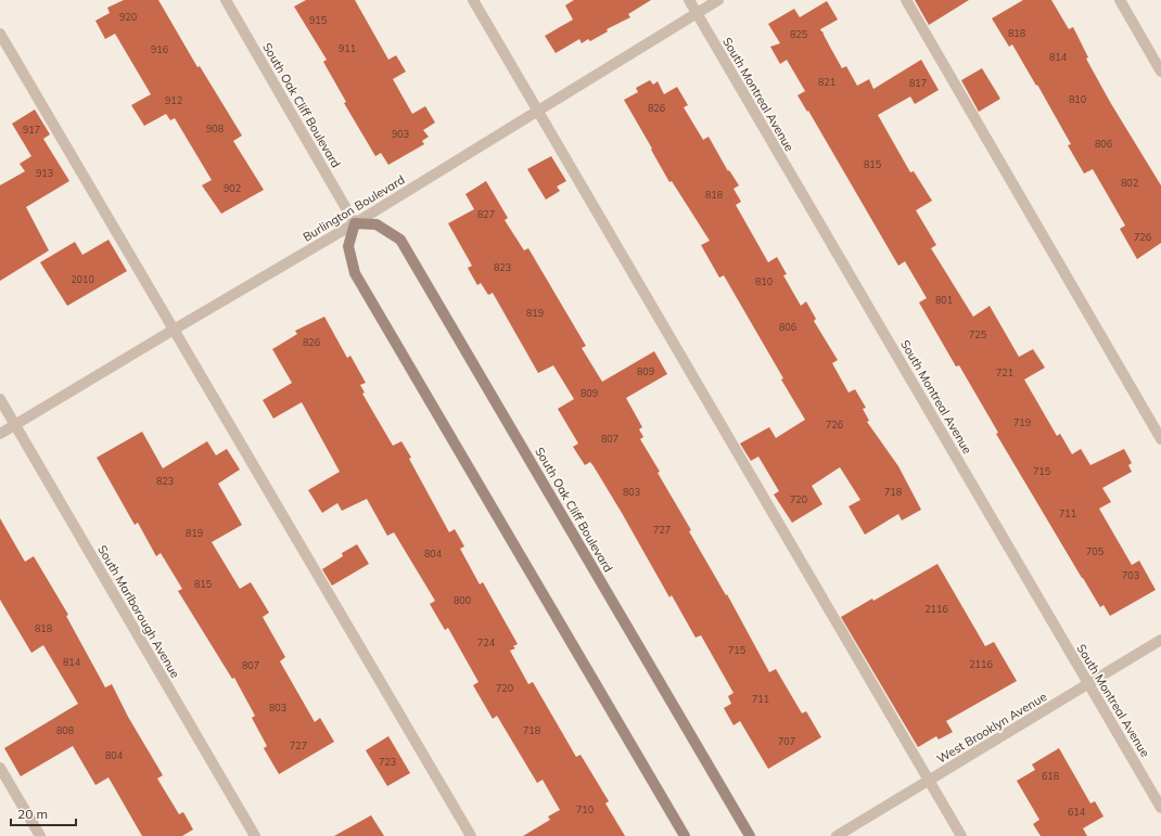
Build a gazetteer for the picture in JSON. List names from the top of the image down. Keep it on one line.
{"streets":{"street":["South Montreal Avenue","South Oak Cliff Boulevard","Burlington Boulevard","South Marlborough Avenue","West Brooklyn Avenue"]},"crossings":[["South Montreal Avenue","Burlington Boulevard"],["South Montreal Avenue","West Brooklyn Avenue"],["South Oak Cliff Boulevard","Burlington Boulevard"],["Burlington Boulevard","South Marlborough Avenue"]],"house_numbers":["920","915","818","825","911","916","814","821","817","810","912","826","908","917","903","806","815","913","802","902","818","827","726","823","2010","810","801","819","806","725","826","809","721","809","719","726","807","715","823","803","718","720","711","727","819","705","804","703","815","800","2116","818","724","715","814","2116","807","720","711","803","808","718","707","727","804","723","618","710","614"],"scale_bar":"20 m"}
